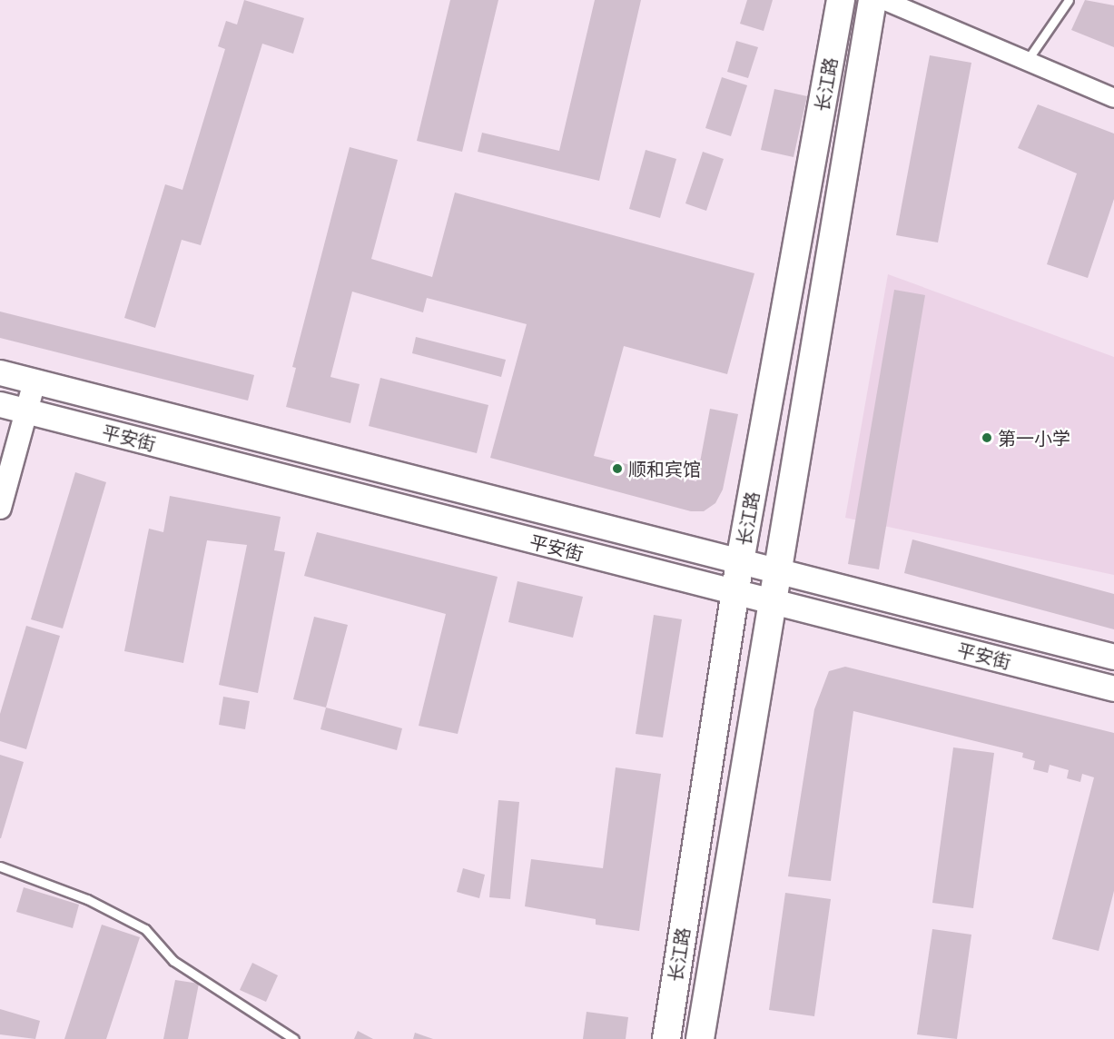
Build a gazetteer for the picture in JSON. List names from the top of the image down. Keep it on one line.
{"streets":{"main road":["长江路","平安街"]},"crossings":[["长江路","平安街"]],"places":["第一小学","顺和宾馆"]}
